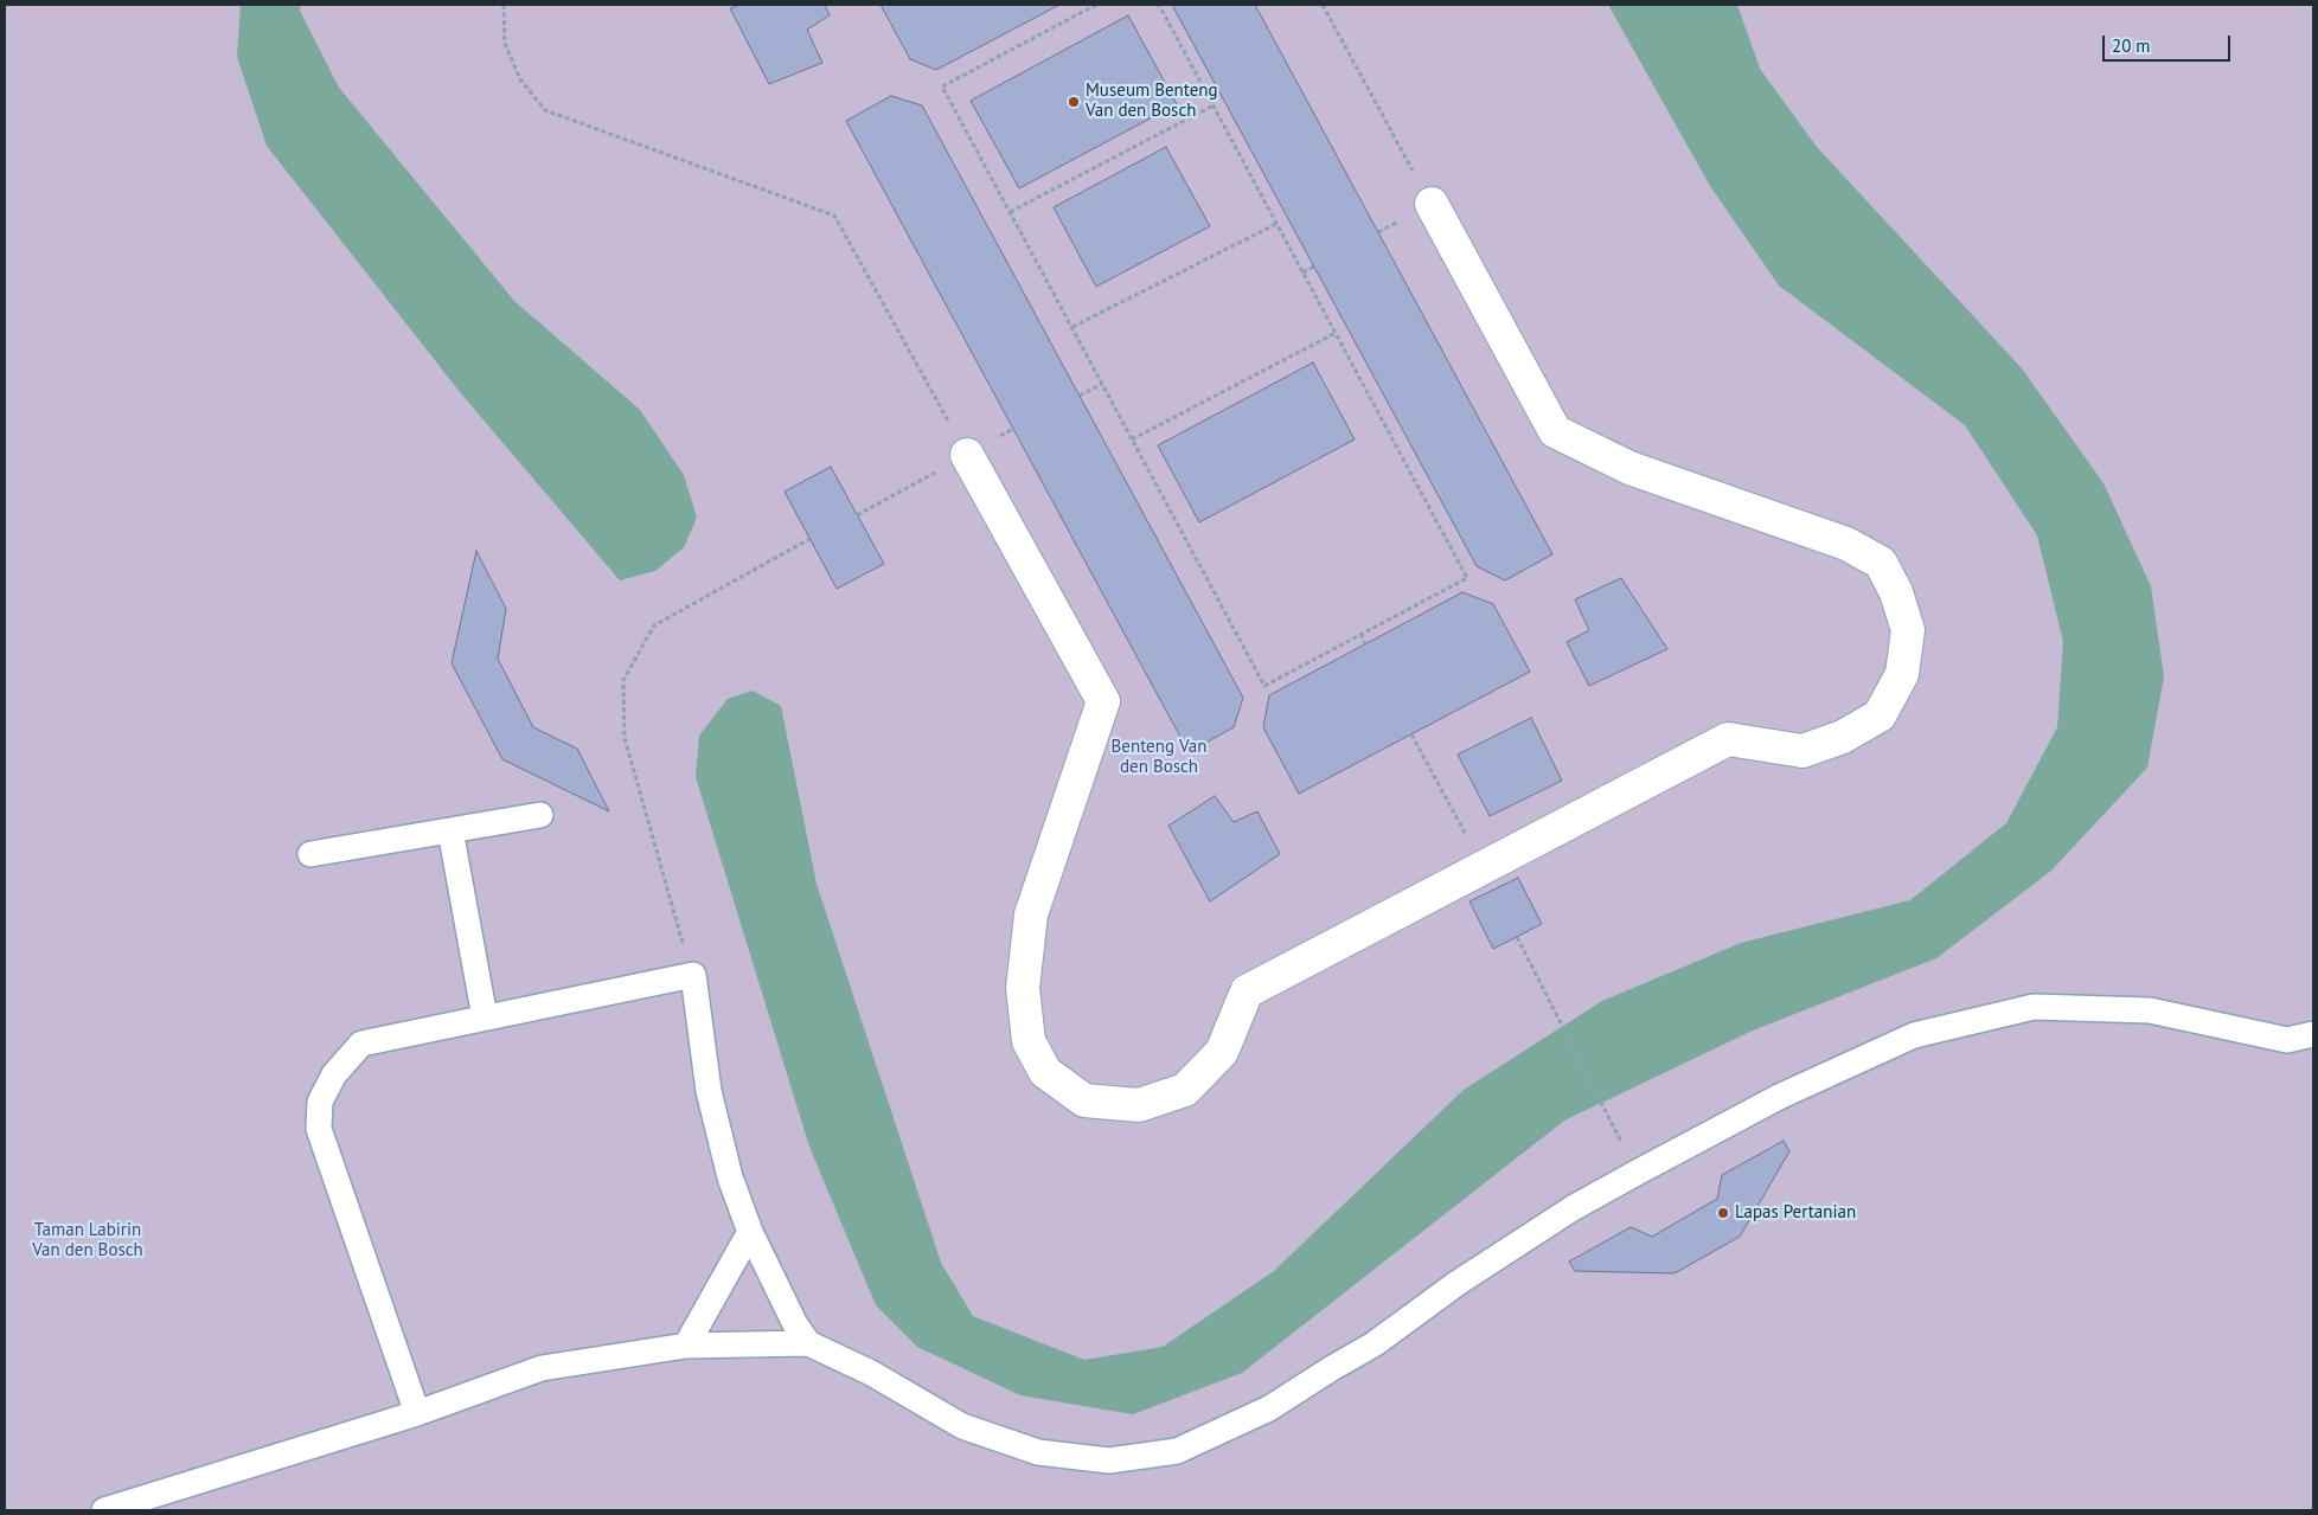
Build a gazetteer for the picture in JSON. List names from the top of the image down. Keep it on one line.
{"parks":["Benteng Van den Bosch","Taman Labirin Van den Bosch"],"places":["Museum Benteng Van den Bosch","Lapas Pertanian"],"scale_bar":"20 m"}
